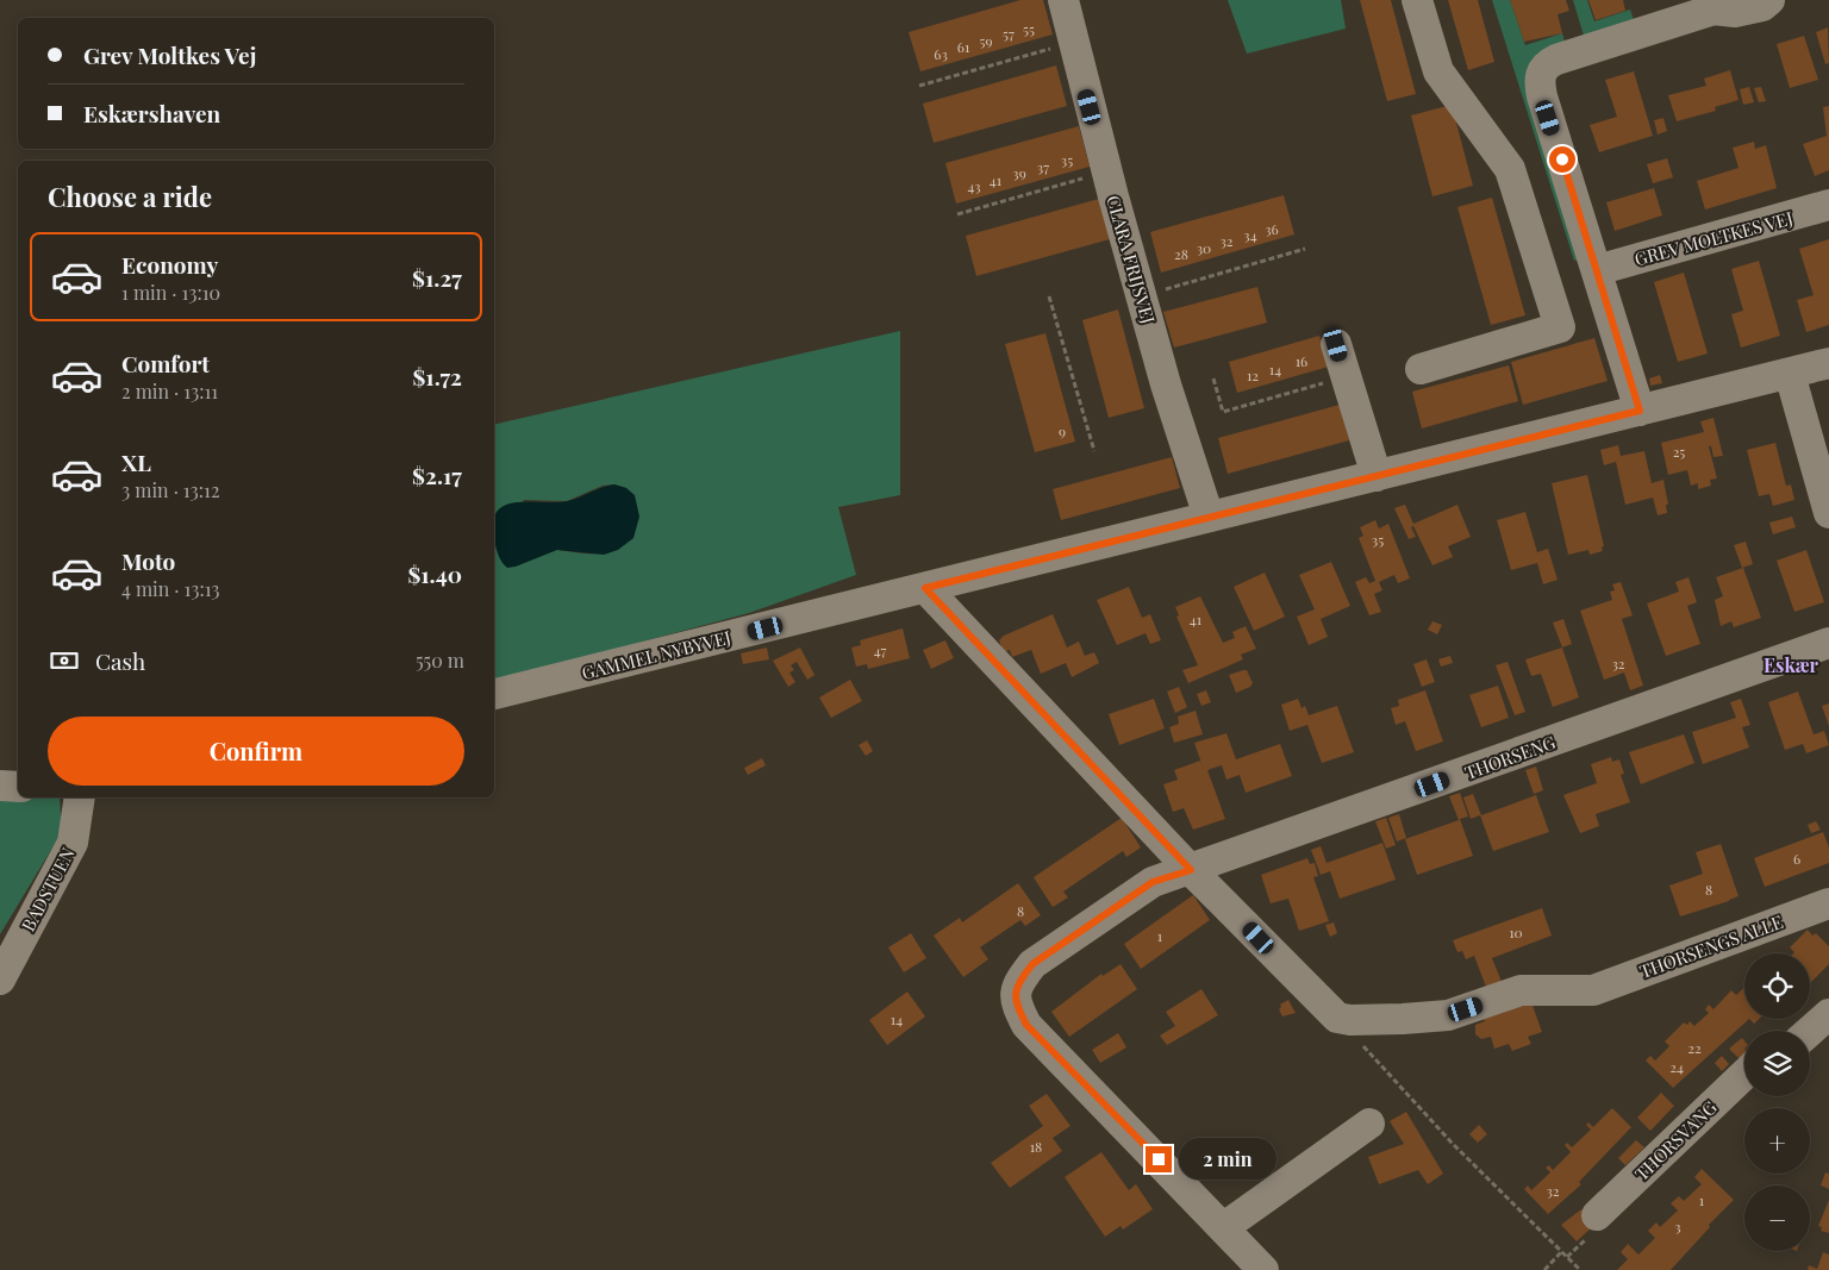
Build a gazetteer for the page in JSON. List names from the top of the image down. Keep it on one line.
{"streets":{"street":["GREV MOLTKES VEJ","CLARA FRIJSVEJ","GAMMEL NYBYVEJ","THORSENG","BADSTUEN","THORSENGS ALLE","THORSVANG"]},"crossings":[["CLARA FRIJSVEJ","GAMMEL NYBYVEJ"]],"districts":["Eskær"],"house_numbers":["55","57","59","61","63","35","37","39","41","43","36","34","32","30","28","16","14","12","9","25","35","41","47","32","6","8","8","10","1","14","22","24","18","32","1","3"],"page":{"banner":["Grev Moltkes Vej","Eskærshaven"],"heading":"Choose a ride","list":[{"name":"Economy","note":"1 min · 13:10","value":"$1.27"},{"name":"Comfort","note":"2 min · 13:11","value":"$1.72"},{"name":"XL","note":"3 min · 13:12","value":"$2.17"},{"name":"Moto","note":"4 min · 13:13","value":"$1.40"}],"pay":["Cash","550 m"],"buttons":"Confirm","map_buttons":["+","−"],"bubble":"2 min"}}
